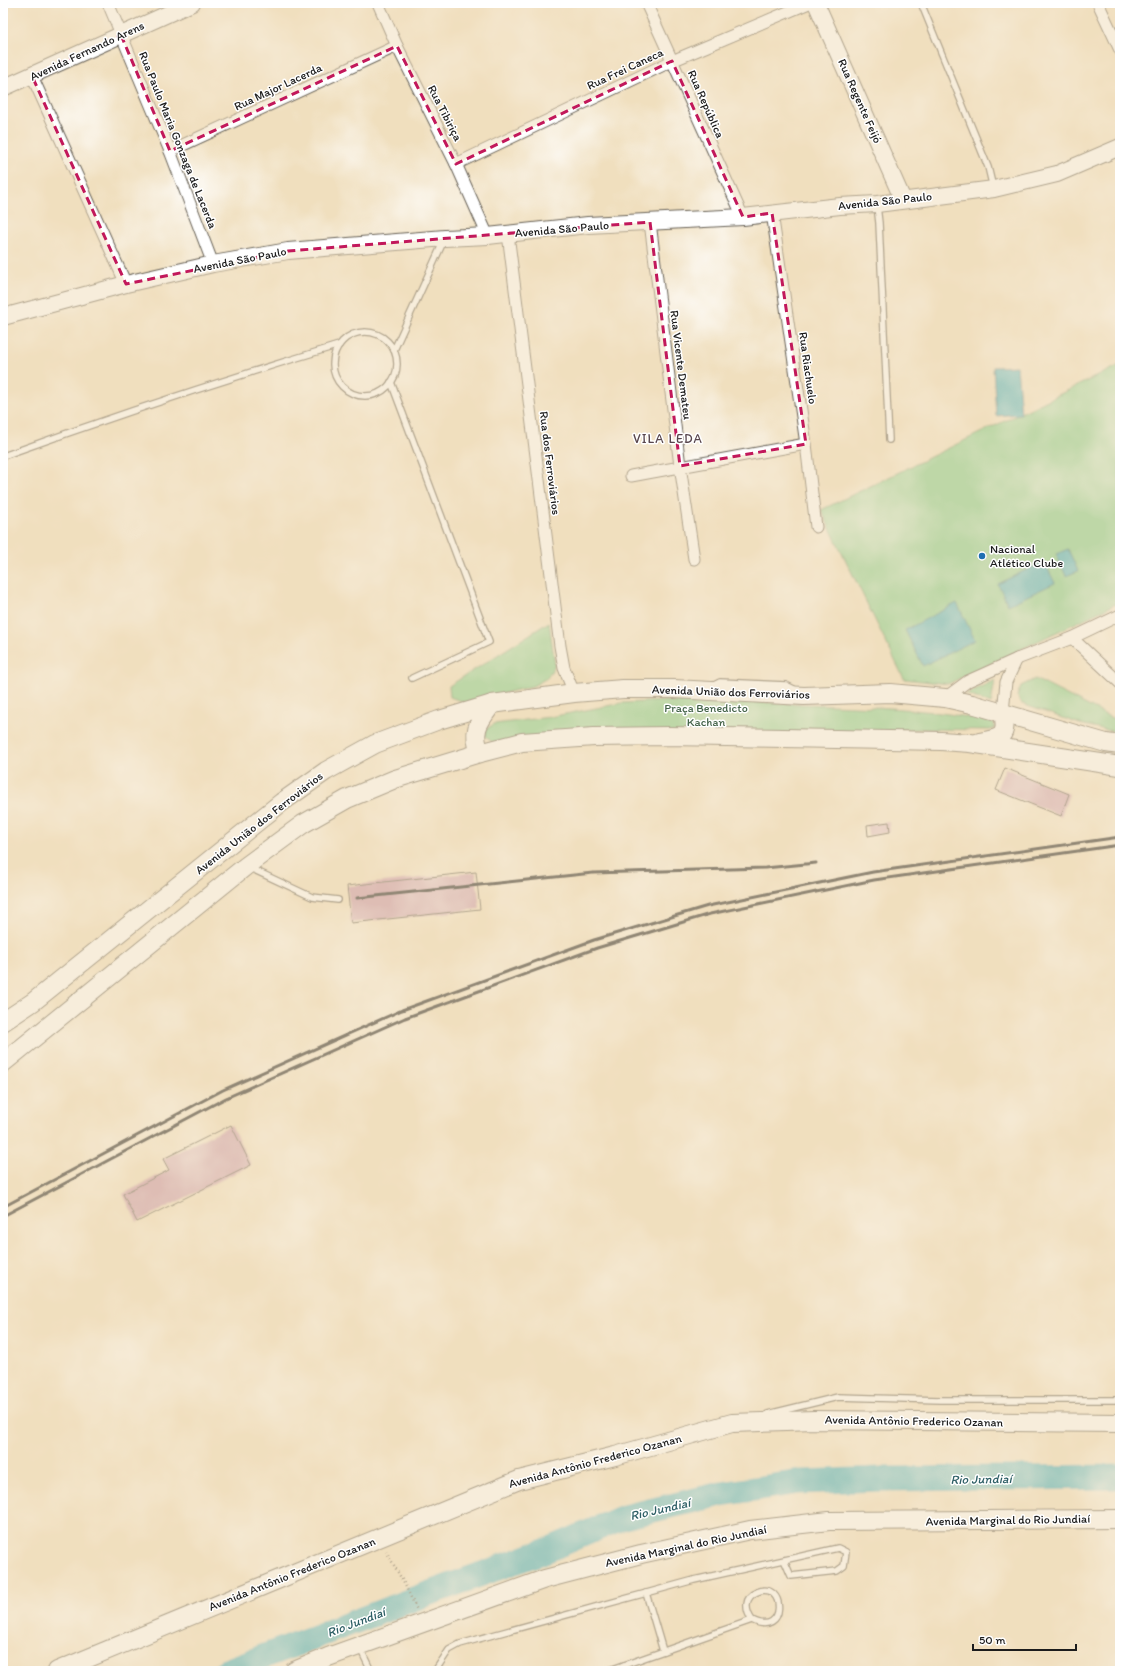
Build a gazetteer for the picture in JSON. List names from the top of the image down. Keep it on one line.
{"streets":{"main road":["Avenida Fernando Arens","Rua Regente Feijó","Avenida São Paulo","Avenida União dos Ferroviários","Avenida Antônio Frederico Ozanan","Avenida Marginal do Rio Jundiaí"],"street":["Rua Frei Caneca","Rua Major Lacerda","Rua República","Rua Tibiriça","Rua Paulo Maria Gonzaga de Lacerda","Rua Vicente Demateu","Rua Riachuelo","Rua dos Ferroviários"]},"crossings":[["Avenida Fernando Arens","Rua Paulo Maria Gonzaga de Lacerda"],["Rua Frei Caneca","Rua República"],["Rua Frei Caneca","Rua Tibiriça"],["Rua Major Lacerda","Rua Tibiriça"],["Rua Major Lacerda","Rua Paulo Maria Gonzaga de Lacerda"],["Rua Regente Feijó","Avenida São Paulo"],["Rua República","Avenida São Paulo"],["Rua Tibiriça","Avenida São Paulo"],["Rua Paulo Maria Gonzaga de Lacerda","Avenida São Paulo"],["Avenida São Paulo","Rua Vicente Demateu"],["Avenida São Paulo","Rua Riachuelo"],["Avenida São Paulo","Rua dos Ferroviários"],["Rua dos Ferroviários","Avenida União dos Ferroviários"]],"districts":["VILA LEDA"],"water":["Rio Jundiaí"],"parks":["Praça Benedicto Kachan"],"places":["Nacional Atlético Clube"],"scale_bar":"50 m"}
